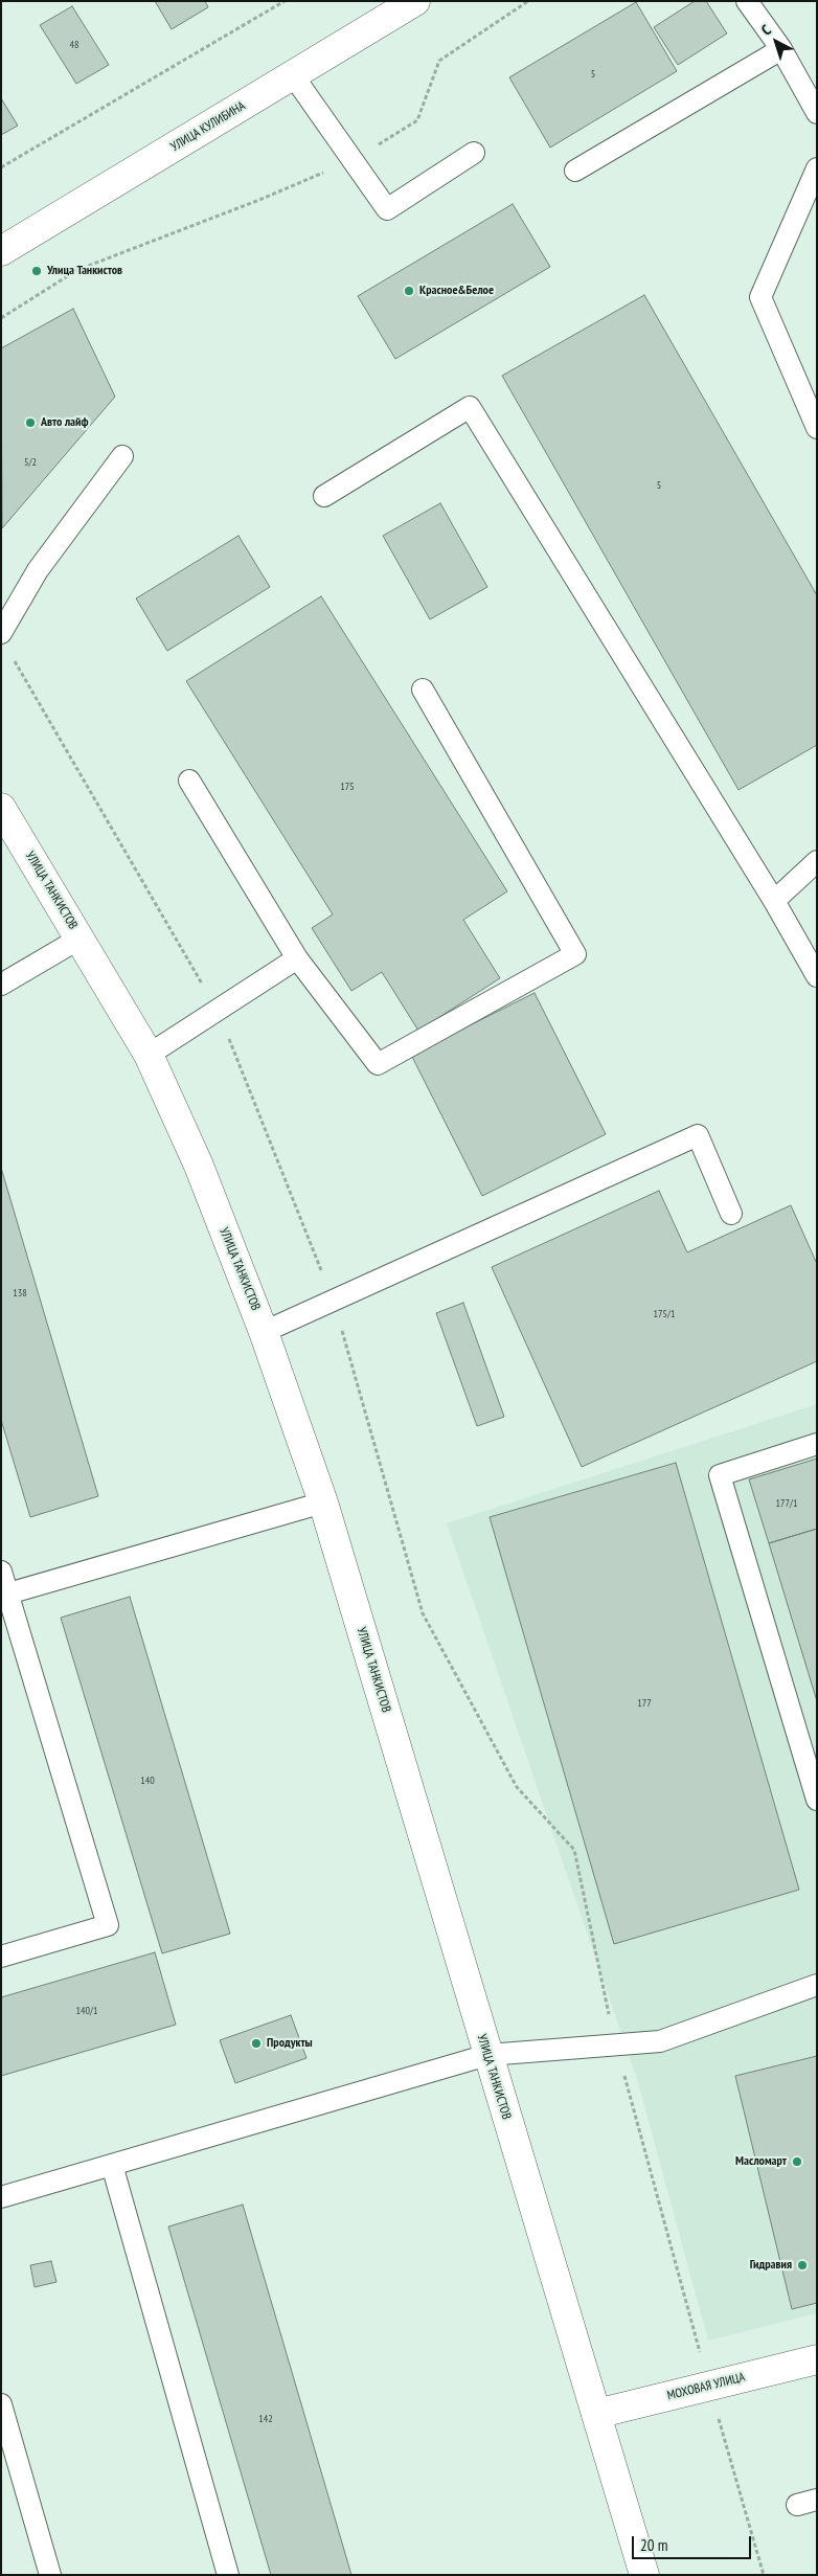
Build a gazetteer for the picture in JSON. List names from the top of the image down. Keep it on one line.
{"streets":{"main road":["УЛИЦА КУЛИБИНА","УЛИЦА ТАНКИСТОВ","МОХОВАЯ УЛИЦА"]},"crossings":[["УЛИЦА ТАНКИСТОВ","МОХОВАЯ УЛИЦА"]],"places":["Улица Танкистов","Красное&Белое","Авто лайф","Продукты","Масломарт","Гидравия"],"house_numbers":["48","5","5/2","5","175","138","175/1","177/1","177","140","140/1","142"],"scale_bar":"20 m","north":"top left"}
